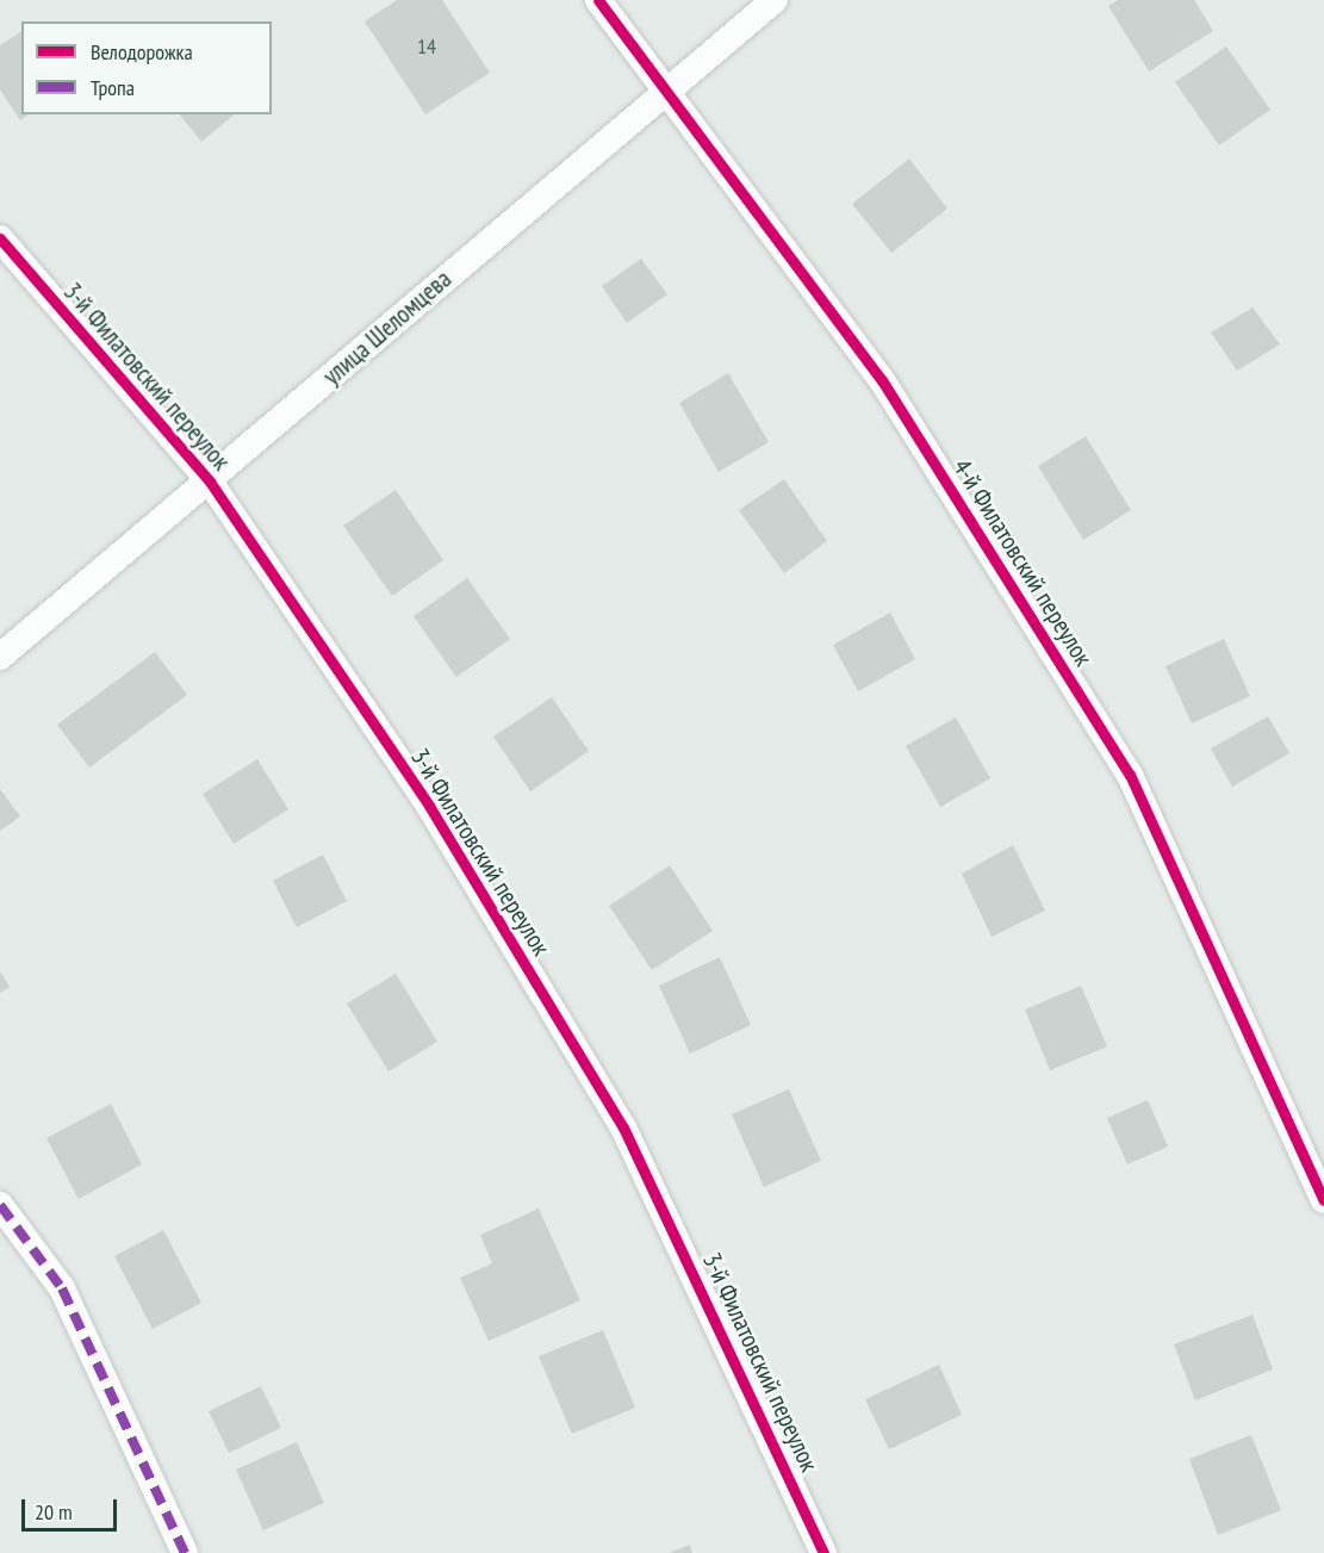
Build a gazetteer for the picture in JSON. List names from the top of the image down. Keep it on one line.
{"streets":{"street":["улица Шеломцева","3-й Филатовский переулок","4-й Филатовский переулок"]},"crossings":[["улица Шеломцева","3-й Филатовский переулок"],["улица Шеломцева","4-й Филатовский переулок"]],"house_numbers":["14"],"legend":["Велодорожка","Тропа"],"scale_bar":"20 m"}
